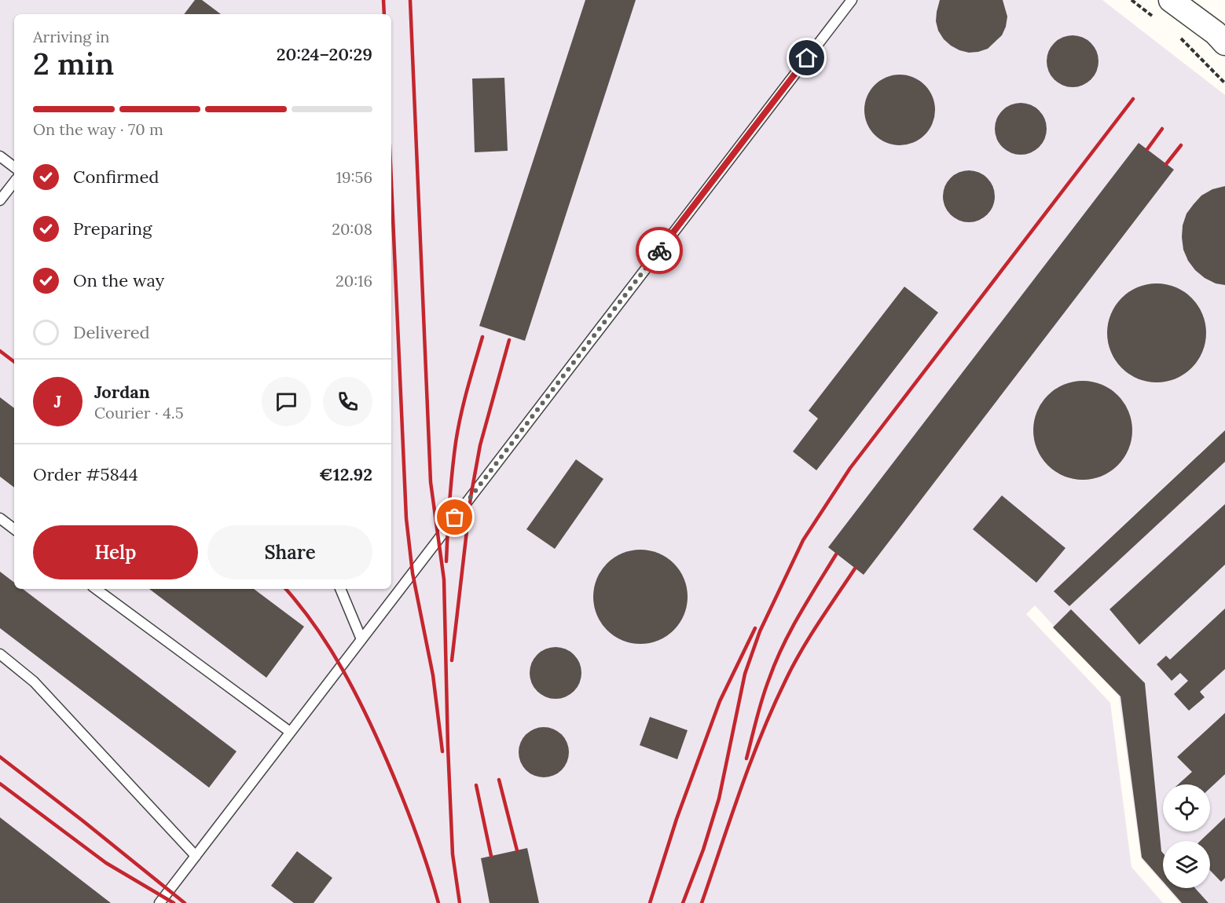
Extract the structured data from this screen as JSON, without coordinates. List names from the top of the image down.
{
  "page": {
    "heading": ["2 min", "Arriving in", "20:24–20:29"],
    "panel": [
      "Jordan",
      "Courier · 4.5",
      "Order #5844",
      "€12.92"
    ],
    "bar": "On the way · 70 m",
    "list": [
      ["Confirmed", "19:56"],
      ["Preparing", "20:08"],
      ["On the way", "20:16"],
      "Delivered"
    ],
    "round": "J",
    "buttons": ["Help", "Share"]
  }
}
